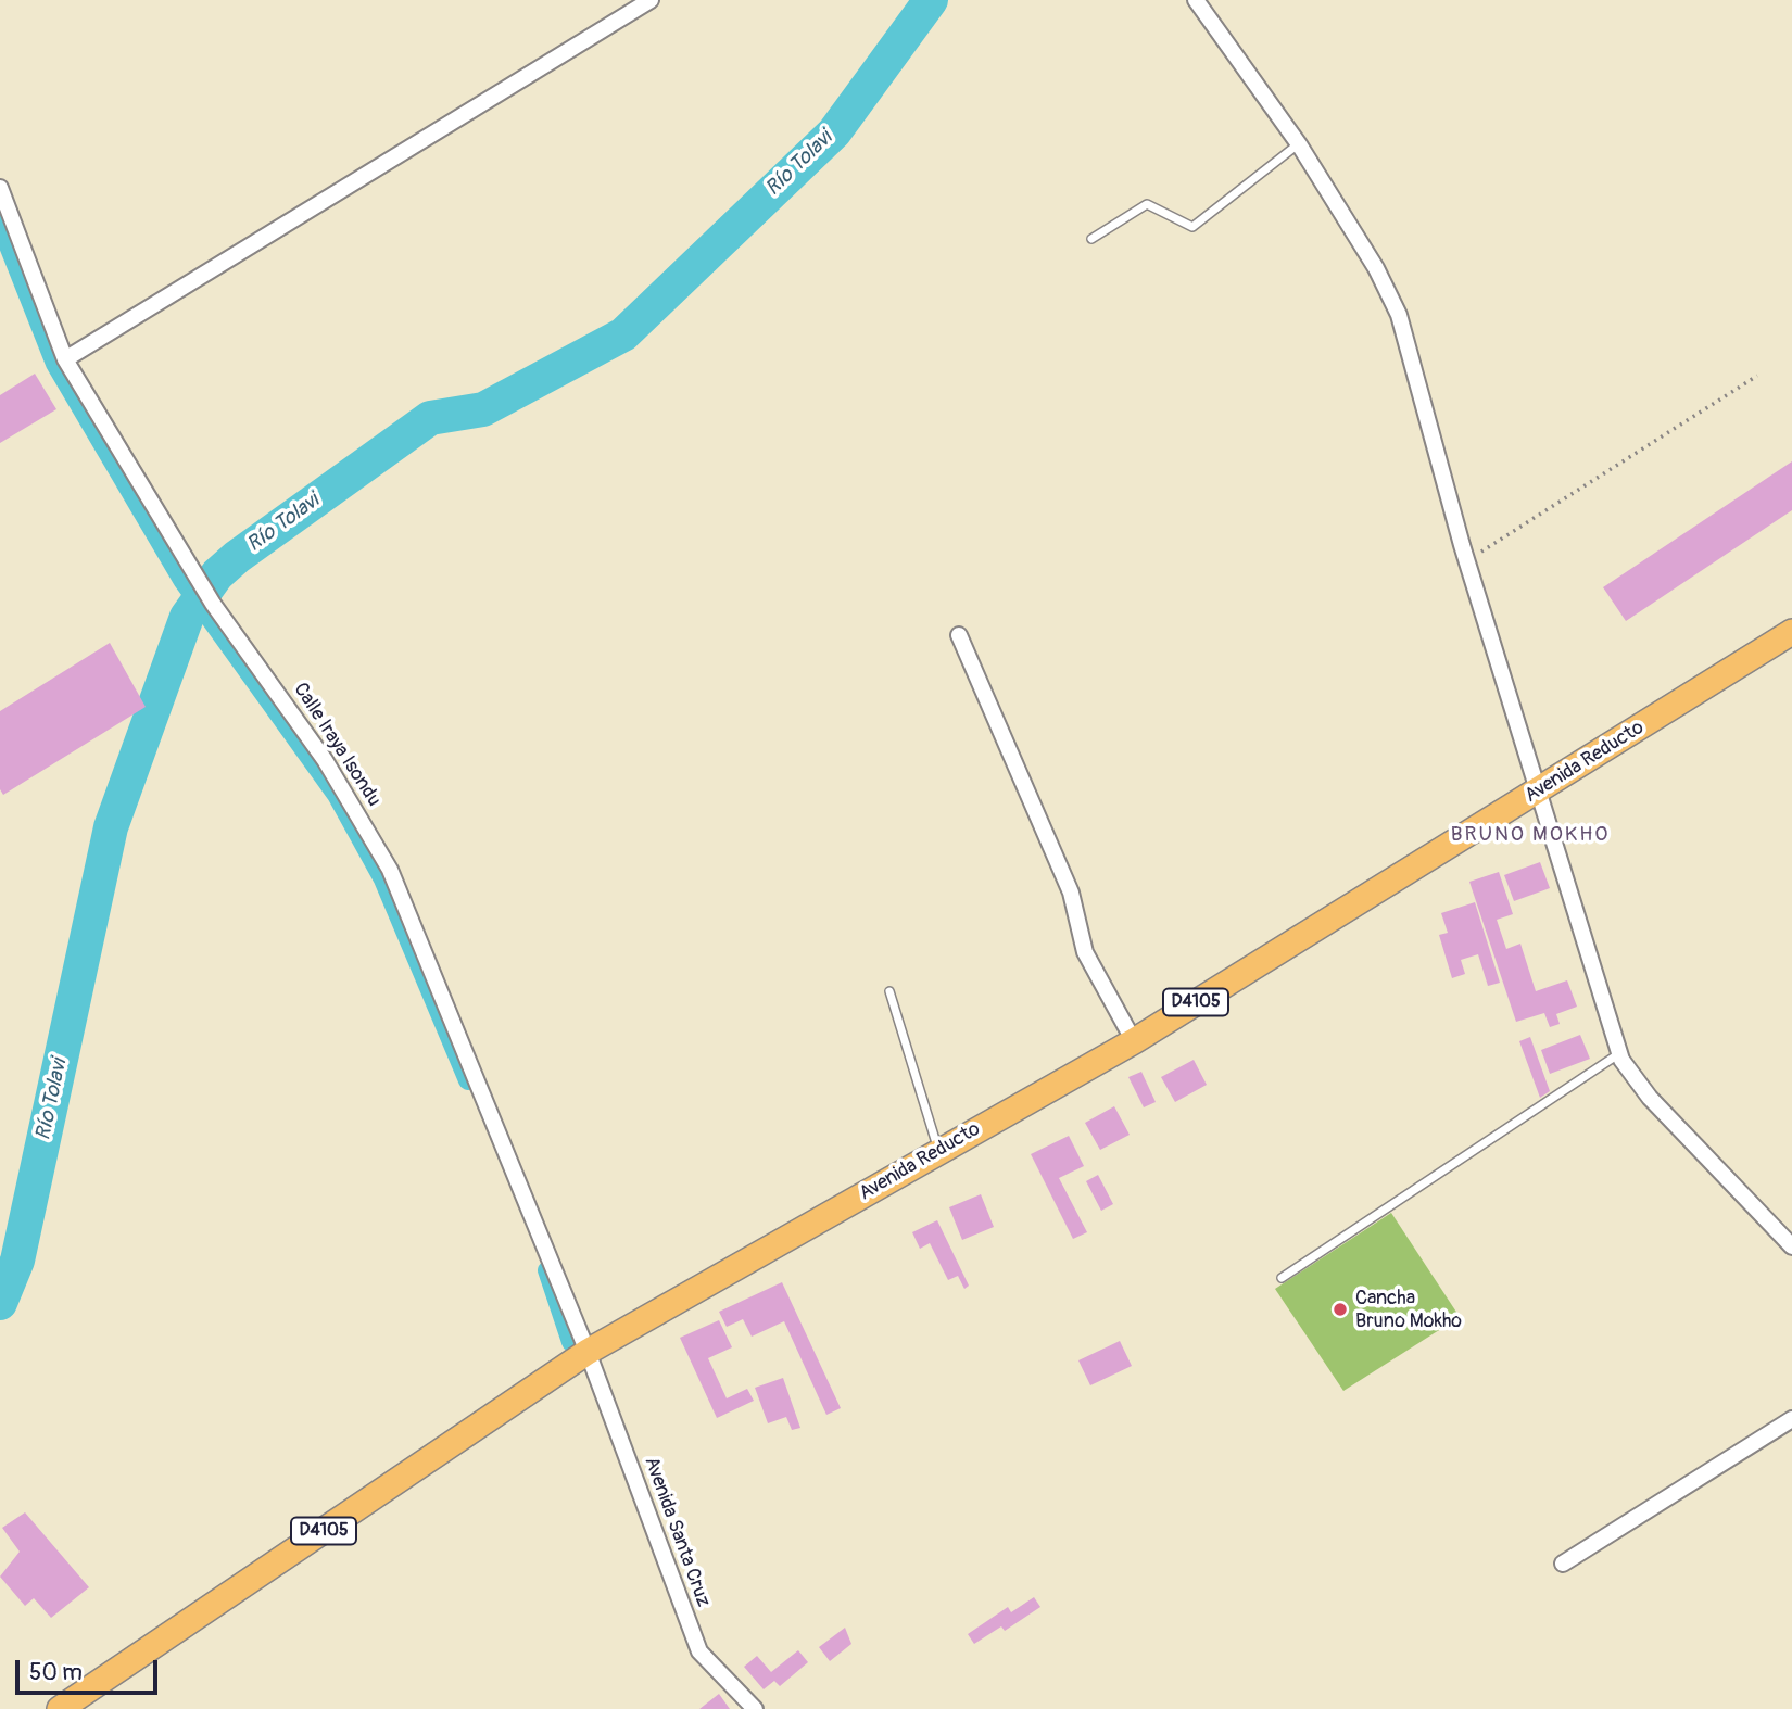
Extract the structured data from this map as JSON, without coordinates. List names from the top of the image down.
{
  "streets": {
    "main road": ["Avenida Reducto", "D4105"],
    "street": ["Calle Iraya Isondu", "Avenida Santa Cruz"]
  },
  "crossings": [
    ["Calle Iraya Isondu", "Avenida Reducto"],
    ["Calle Iraya Isondu", "Avenida Santa Cruz"],
    ["Avenida Reducto", "Avenida Santa Cruz"]
  ],
  "districts": ["BRUNO MOKHO"],
  "water": ["Río Tolavi"],
  "places": ["Cancha Bruno Mokho"],
  "scale_bar": "50 m"
}
